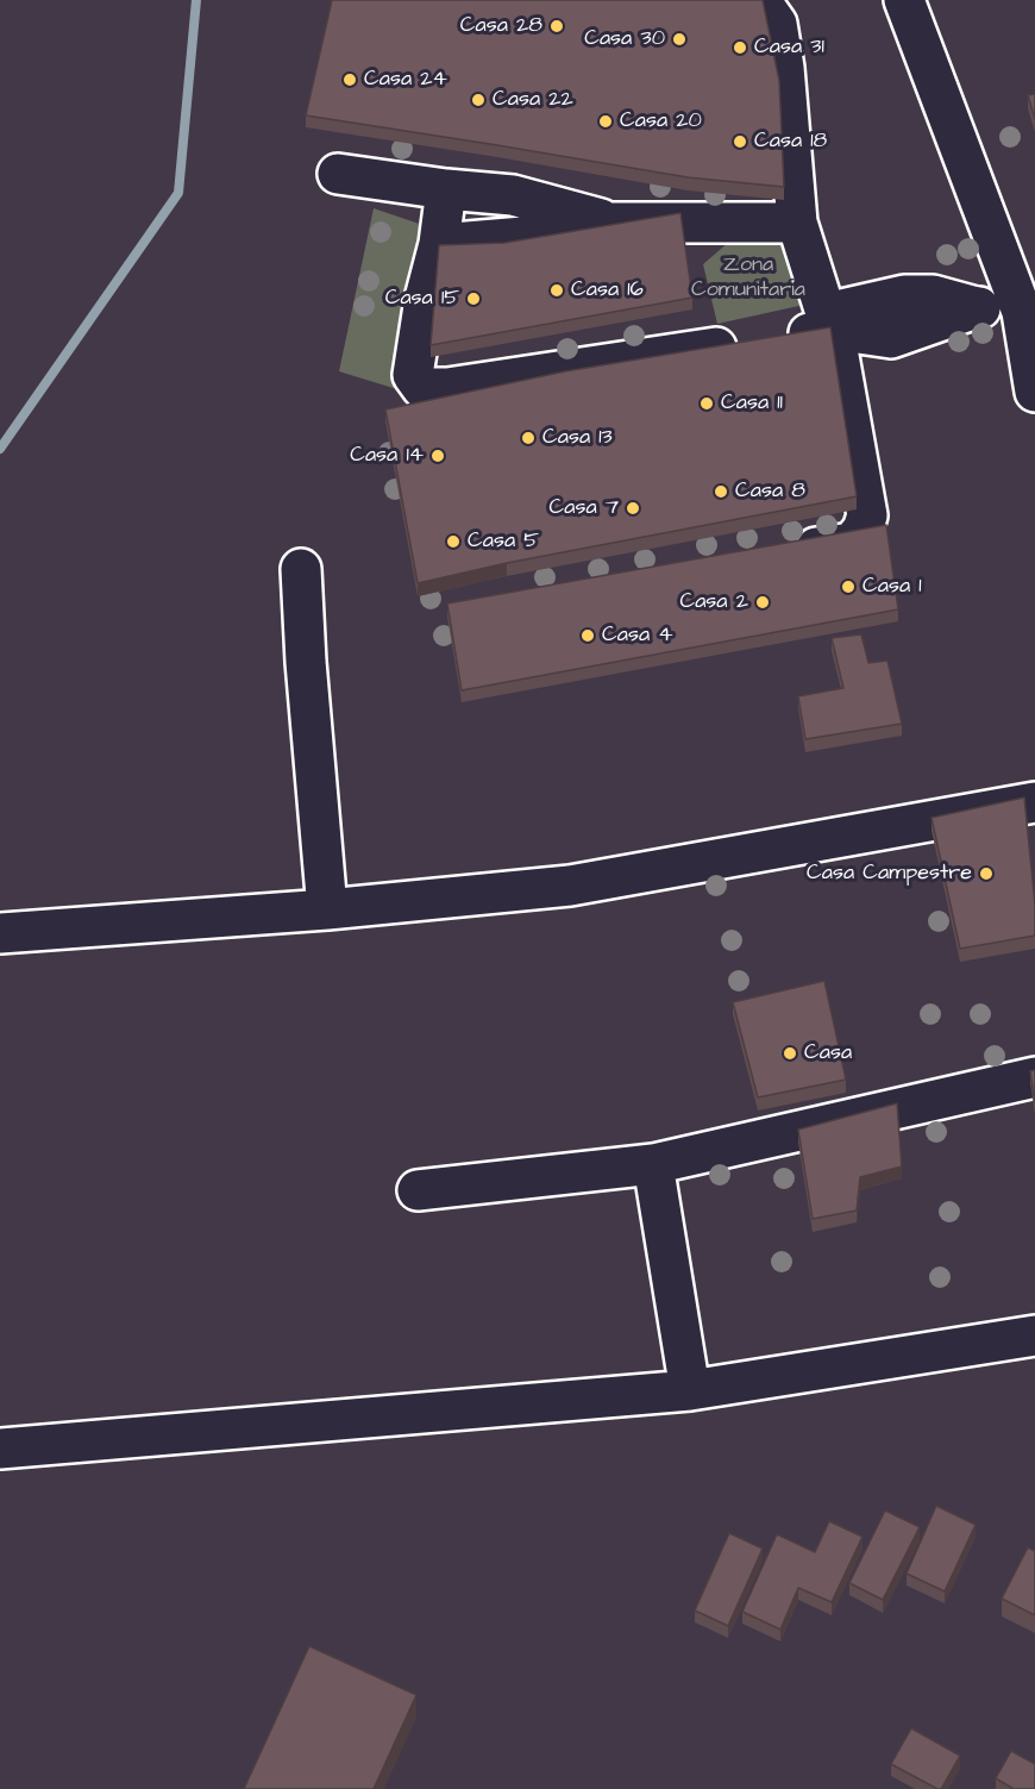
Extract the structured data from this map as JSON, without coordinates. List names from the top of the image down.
{
  "parks": ["Zona Comunitaria"],
  "places": [
    "Casa 28",
    "Casa 30",
    "Casa 31",
    "Casa 24",
    "Casa 22",
    "Casa 20",
    "Casa 18",
    "Casa 16",
    "Casa 15",
    "Casa 11",
    "Casa 13",
    "Casa 14",
    "Casa 8",
    "Casa 7",
    "Casa 5",
    "Casa 1",
    "Casa 2",
    "Casa 4",
    "Casa Campestre",
    "Casa"
  ]
}
